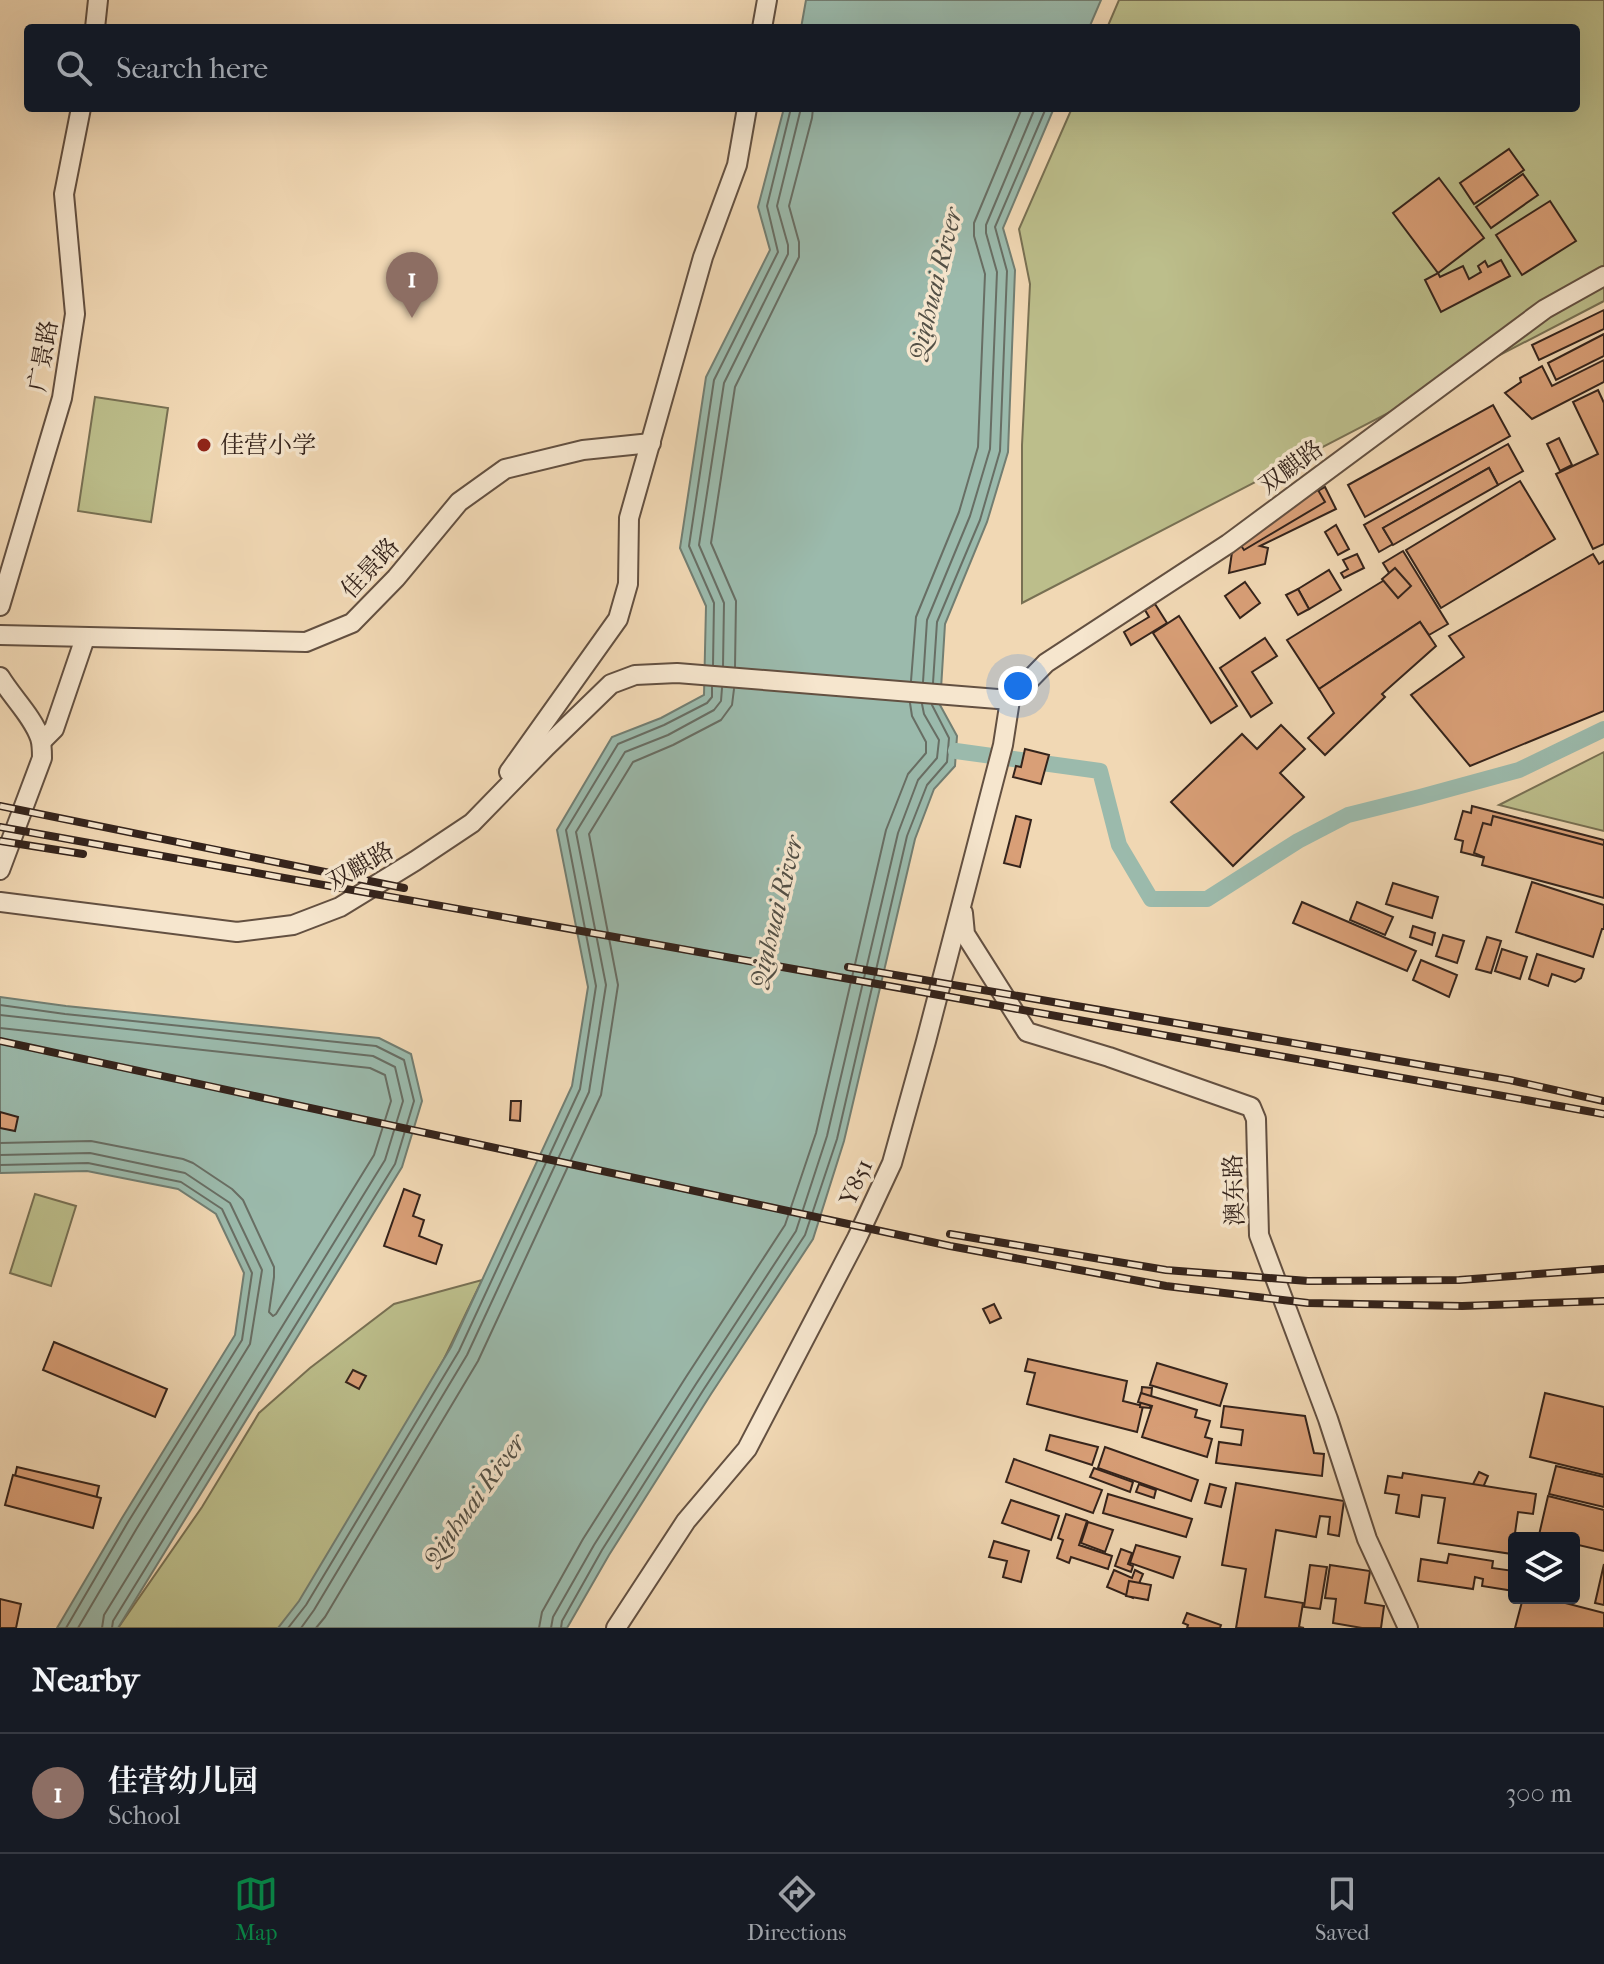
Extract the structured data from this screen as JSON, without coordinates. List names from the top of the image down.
{
  "streets": {
    "street": [
      "广景路",
      "双麒路",
      "佳景路",
      "Y851",
      "澳东路"
    ]
  },
  "crossings": [
    ["双麒路", "Y851"],
    ["Y851", "澳东路"]
  ],
  "water": ["Qinhuai River"],
  "places": ["佳营小学"],
  "page": {
    "search": "Search here",
    "pins": "1",
    "heading": "Nearby",
    "list": [
      {
        "mark": "1",
        "name": "佳营幼儿园",
        "note": "School",
        "value": "300 m"
      }
    ],
    "nav": ["Map", "Directions", "Saved"]
  }
}
